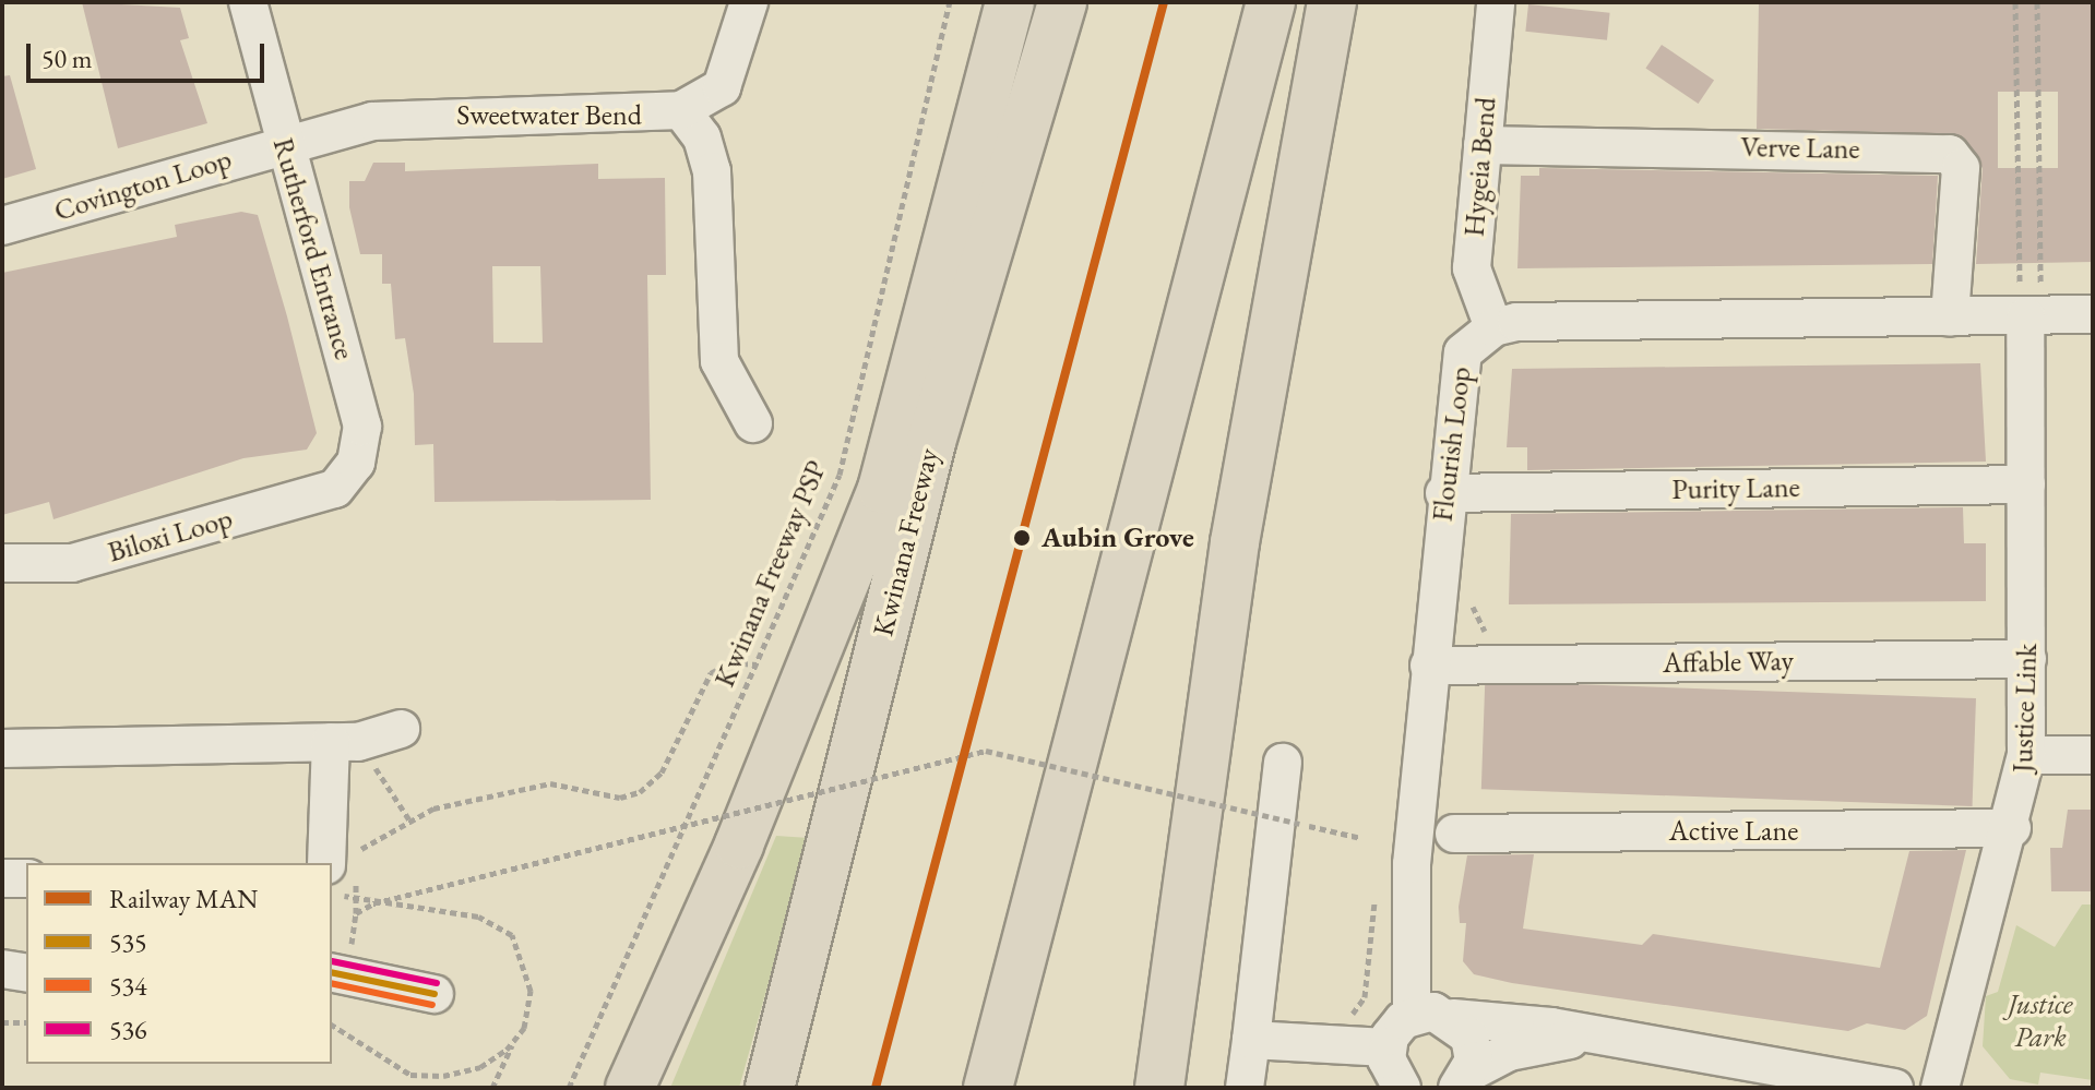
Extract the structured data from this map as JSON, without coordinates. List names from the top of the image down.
{
  "streets": {
    "highway": ["Kwinana Freeway"],
    "street": [
      "Sweetwater Bend",
      "Verve Lane",
      "Hygeia Bend",
      "Covington Loop",
      "Rutherford Entrance",
      "Flourish Loop",
      "Purity Lane",
      "Biloxi Loop",
      "Affable Way",
      "Justice Link",
      "Active Lane"
    ],
    "path": ["Kwinana Freeway PSP"]
  },
  "crossings": [
    ["Sweetwater Bend", "Covington Loop"],
    ["Sweetwater Bend", "Rutherford Entrance"],
    ["Verve Lane", "Hygeia Bend"],
    ["Hygeia Bend", "Flourish Loop"],
    ["Covington Loop", "Rutherford Entrance"],
    ["Rutherford Entrance", "Biloxi Loop"],
    ["Flourish Loop", "Purity Lane"],
    ["Flourish Loop", "Affable Way"],
    ["Purity Lane", "Justice Link"],
    ["Affable Way", "Justice Link"],
    ["Justice Link", "Active Lane"]
  ],
  "parks": ["Justice Park"],
  "places": ["Aubin Grove"],
  "lines": [
    "rail line MAN",
    "transit line 536",
    "transit line 535",
    "transit line 534"
  ],
  "legend": [
    "Railway MAN",
    "535",
    "534",
    "536"
  ],
  "scale_bar": "50 m"
}
